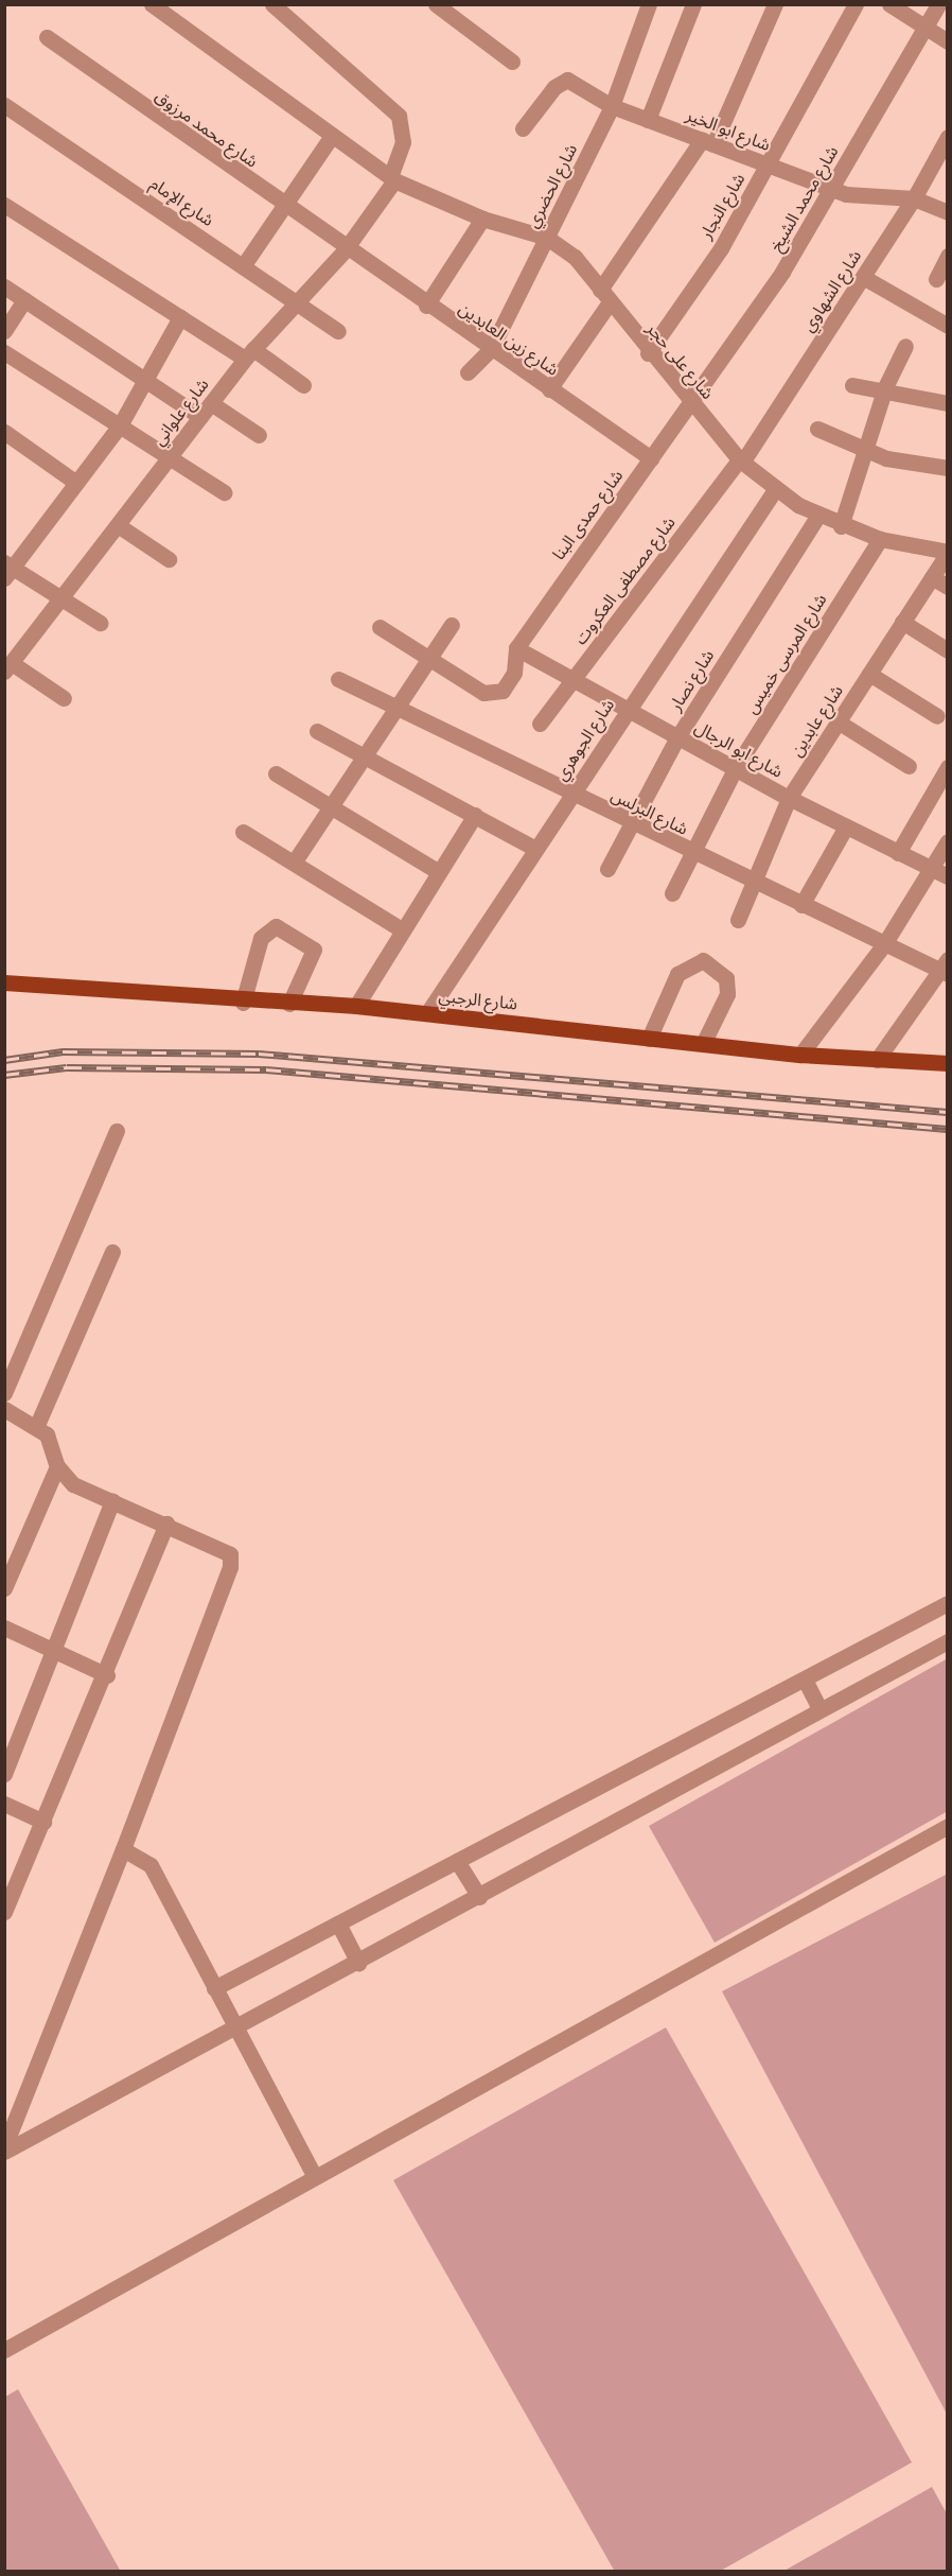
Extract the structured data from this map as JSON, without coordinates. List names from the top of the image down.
{
  "streets": {
    "main road": ["شارع الرجبي"],
    "street": [
      "شارع محمد مرزوق",
      "شارع ابو الخير",
      "شارع الحضري",
      "شارع محمد الشيخ",
      "شارع الإمام",
      "شارع النجار",
      "شارع الشهاوي",
      "شارع زين العابدين",
      "شارع على حجر",
      "شارع علواني",
      "شارع حمدى البنا",
      "شارع مصطفى العكروت",
      "شارع المرسى خميس",
      "شارع نصار",
      "شارع عابدين",
      "شارع الجوهري",
      "شارع ابو الرجال",
      "شارع البرلس"
    ]
  },
  "crossings": [
    ["شارع محمد مرزوق", "شارع زين العابدين"],
    ["شارع محمد مرزوق", "شارع علواني"],
    ["شارع ابو الخير", "شارع الحضري"],
    ["شارع ابو الخير", "شارع محمد الشيخ"],
    ["شارع ابو الخير", "شارع النجار"],
    ["شارع ابو الخير", "شارع الشهاوي"],
    ["شارع الحضري", "شارع زين العابدين"],
    ["شارع الحضري", "شارع على حجر"],
    ["شارع محمد الشيخ", "شارع على حجر"],
    ["شارع محمد الشيخ", "شارع حمدى البنا"],
    ["شارع الإمام", "شارع علواني"],
    ["شارع النجار", "شارع على حجر"],
    ["شارع الشهاوي", "شارع على حجر"],
    ["شارع الشهاوي", "شارع مصطفى العكروت"],
    ["شارع زين العابدين", "شارع علواني"],
    ["شارع زين العابدين", "شارع حمدى البنا"],
    ["شارع على حجر", "شارع علواني"],
    ["شارع على حجر", "شارع حمدى البنا"],
    ["شارع على حجر", "شارع مصطفى العكروت"],
    ["شارع على حجر", "شارع المرسى خميس"],
    ["شارع على حجر", "شارع نصار"],
    ["شارع على حجر", "شارع عابدين"],
    ["شارع على حجر", "شارع الجوهري"],
    ["شارع حمدى البنا", "شارع ابو الرجال"],
    ["شارع مصطفى العكروت", "شارع ابو الرجال"],
    ["شارع المرسى خميس", "شارع ابو الرجال"],
    ["شارع المرسى خميس", "شارع البرلس"],
    ["شارع نصار", "شارع ابو الرجال"],
    ["شارع نصار", "شارع البرلس"],
    ["شارع عابدين", "شارع ابو الرجال"],
    ["شارع عابدين", "شارع البرلس"],
    ["شارع الجوهري", "شارع ابو الرجال"],
    ["شارع الجوهري", "شارع البرلس"],
    ["شارع الجوهري", "شارع الرجبي"]
  ]
}
